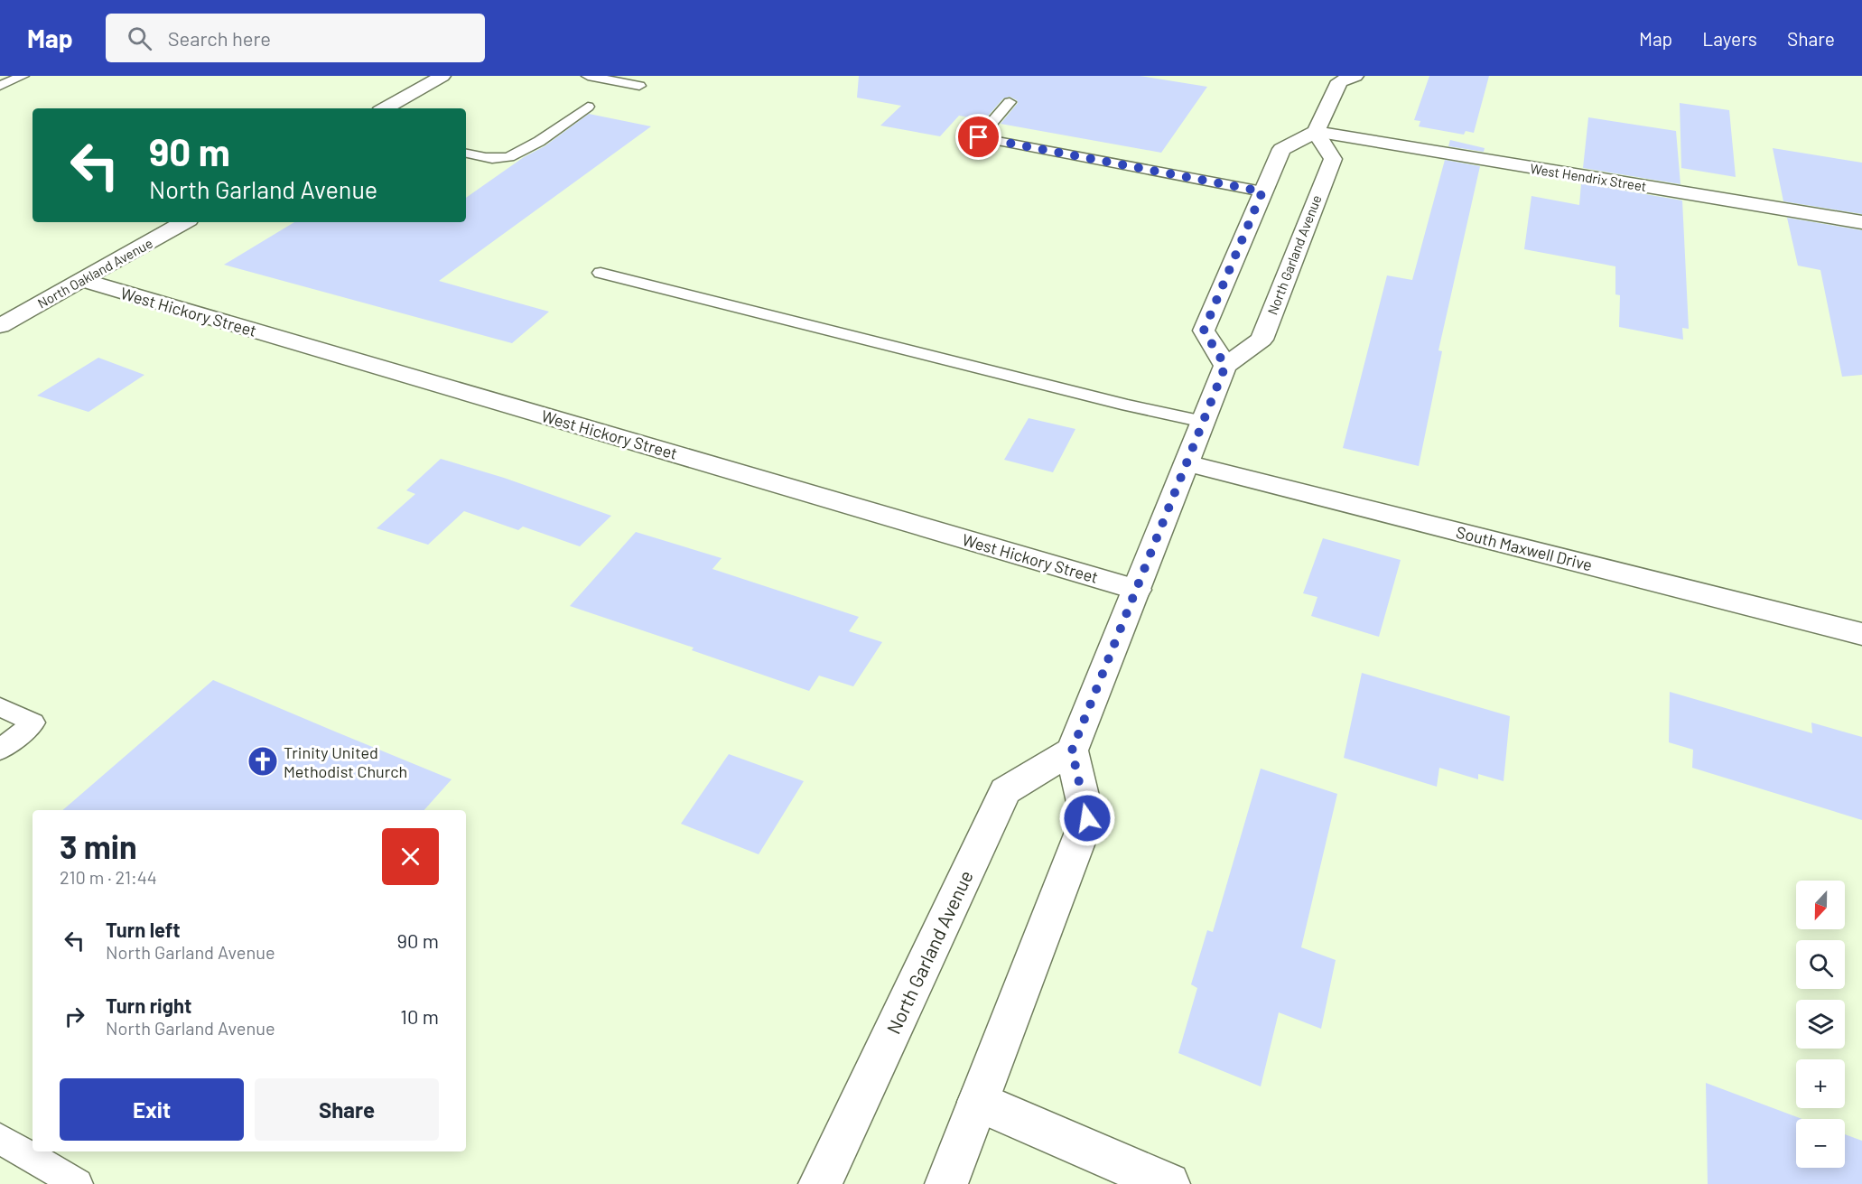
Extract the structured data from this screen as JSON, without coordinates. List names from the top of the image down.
{
  "streets": {
    "street": [
      "West Hendrix Street",
      "North Garland Avenue",
      "North Oakland Avenue",
      "West Hickory Street",
      "South Maxwell Drive"
    ]
  },
  "crossings": [
    ["West Hendrix Street", "North Garland Avenue"],
    ["North Oakland Avenue", "West Hickory Street"]
  ],
  "places": {
    "church": ["Trinity United Methodist Church"]
  },
  "north": "bottom",
  "page": {
    "header": "Map",
    "search": "Search here",
    "nav": ["Map", "Layers", "Share"],
    "turn": ["90 m", "North Garland Avenue"],
    "heading": ["3 min", "210 m · 21:44"],
    "map_buttons": ["+", "−"],
    "list": [
      {
        "name": "Turn left",
        "note": "North Garland Avenue",
        "value": "90 m"
      },
      {
        "name": "Turn right",
        "note": "North Garland Avenue",
        "value": "10 m"
      }
    ],
    "buttons": ["Exit", "Share"]
  }
}
